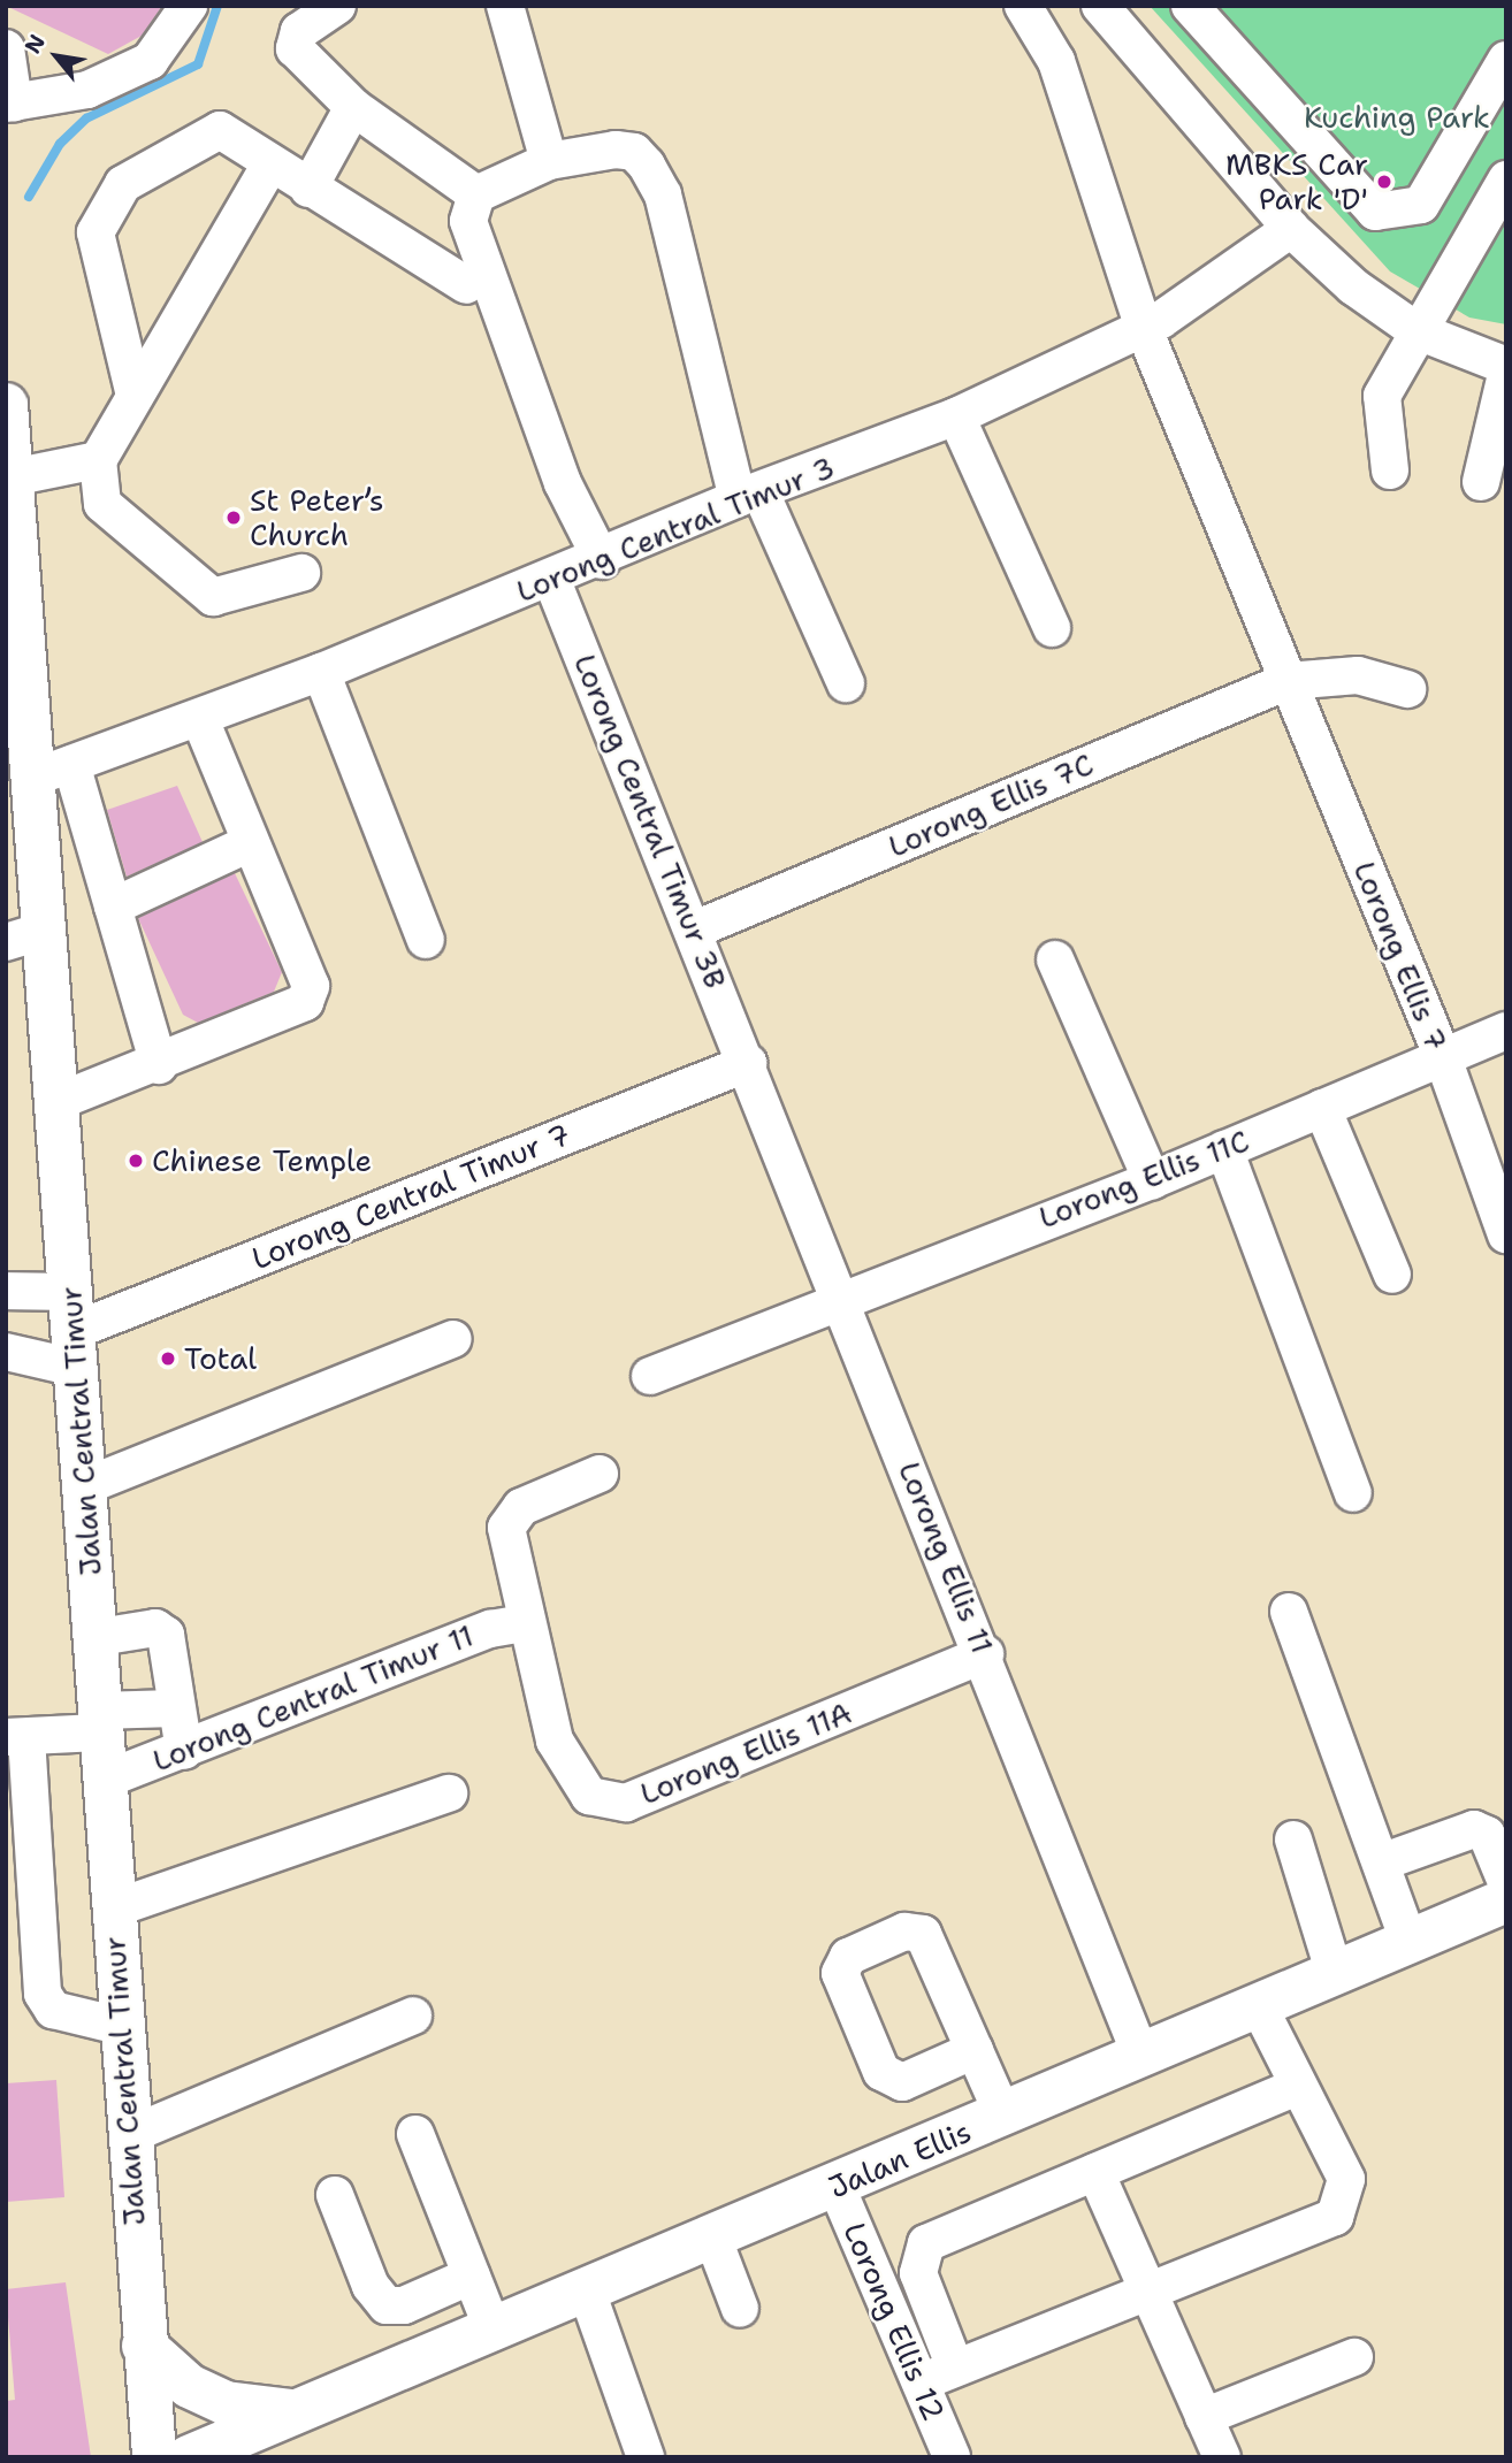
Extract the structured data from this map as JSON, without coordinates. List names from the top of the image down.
{
  "streets": {
    "main road": ["Jalan Central Timur", "Jalan Ellis"],
    "street": [
      "Lorong Central Timur 3",
      "Lorong Ellis 7C",
      "Lorong Central Timur 3B",
      "Lorong Ellis 7",
      "Lorong Ellis 11C",
      "Lorong Central Timur 7",
      "Lorong Ellis 11",
      "Lorong Central Timur 11",
      "Lorong Ellis 11A",
      "Lorong Ellis 12"
    ]
  },
  "crossings": [
    ["Lorong Central Timur 3", "Lorong Central Timur 3B"],
    ["Lorong Central Timur 3", "Lorong Ellis 7"],
    ["Lorong Central Timur 3", "Jalan Central Timur"],
    ["Lorong Ellis 7C", "Lorong Central Timur 3B"],
    ["Lorong Ellis 7C", "Lorong Ellis 7"],
    ["Lorong Central Timur 3B", "Lorong Central Timur 7"],
    ["Lorong Central Timur 3B", "Lorong Ellis 11"],
    ["Lorong Ellis 7", "Lorong Ellis 11C"],
    ["Lorong Ellis 11C", "Lorong Ellis 11"],
    ["Lorong Central Timur 7", "Jalan Central Timur"],
    ["Lorong Central Timur 7", "Lorong Ellis 11"],
    ["Jalan Central Timur", "Lorong Central Timur 11"],
    ["Jalan Central Timur", "Jalan Ellis"],
    ["Lorong Ellis 11", "Lorong Ellis 11A"],
    ["Lorong Ellis 11", "Jalan Ellis"],
    ["Lorong Central Timur 11", "Lorong Ellis 11A"],
    ["Jalan Ellis", "Lorong Ellis 12"]
  ],
  "parks": ["Kuching Park"],
  "places": [
    "MBKS Car Park 'D'",
    "St Peter’s Church",
    "Chinese Temple",
    "Total"
  ],
  "north": "top left"
}
